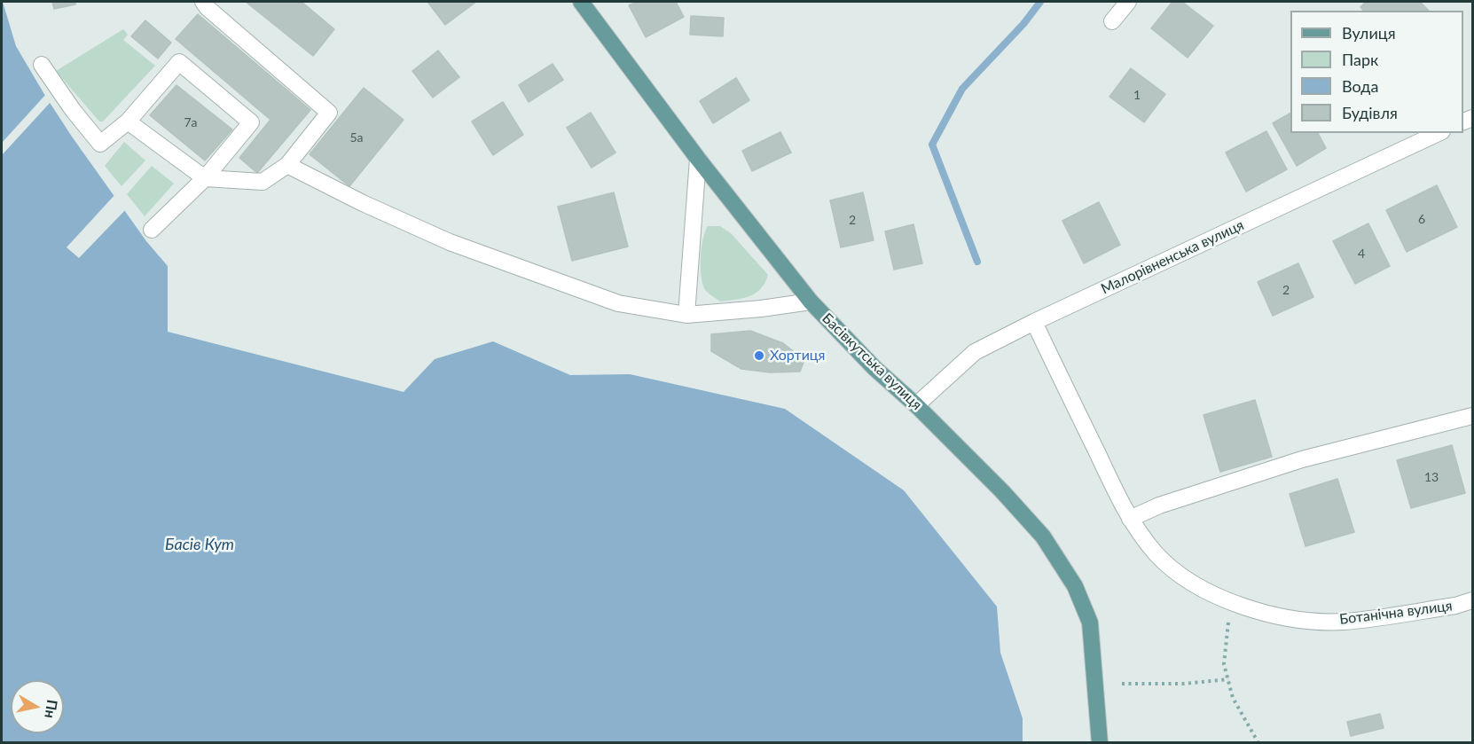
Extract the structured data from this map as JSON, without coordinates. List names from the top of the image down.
{
  "streets": {
    "main road": ["Басівкутська вулиця"],
    "street": ["Малорівненська вулиця", "Ботанічна вулиця"]
  },
  "crossings": [
    ["Малорівненська вулиця", "Басівкутська вулиця"],
    ["Малорівненська вулиця", "Ботанічна вулиця"]
  ],
  "water": ["Басів Кут"],
  "places": ["Хортиця"],
  "house_numbers": [
    "1",
    "7а",
    "5а",
    "6",
    "2",
    "4",
    "2",
    "13"
  ],
  "legend": [
    "Вулиця",
    "Парк",
    "Вода",
    "Будівля"
  ],
  "north": "right"
}
